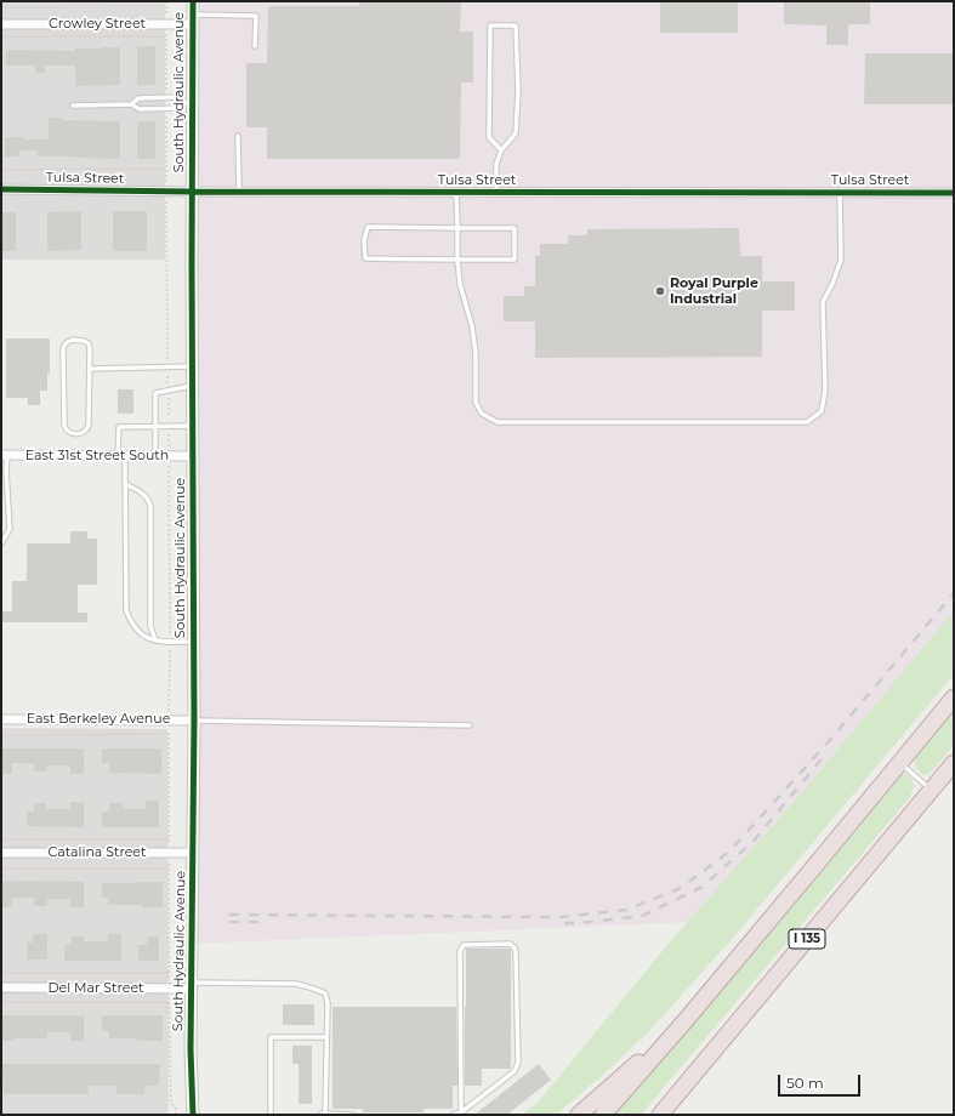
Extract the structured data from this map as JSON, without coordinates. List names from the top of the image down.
{
  "streets": {
    "highway": ["I 135"],
    "street": [
      "Crowley Street",
      "South Hydraulic Avenue",
      "Tulsa Street",
      "East 31st Street South",
      "East Berkeley Avenue",
      "Catalina Street",
      "Del Mar Street"
    ]
  },
  "crossings": [
    ["Crowley Street", "South Hydraulic Avenue"],
    ["South Hydraulic Avenue", "Tulsa Street"],
    ["South Hydraulic Avenue", "East 31st Street South"],
    ["South Hydraulic Avenue", "East Berkeley Avenue"],
    ["South Hydraulic Avenue", "Catalina Street"],
    ["South Hydraulic Avenue", "Del Mar Street"]
  ],
  "places": ["Royal Purple Industrial"],
  "scale_bar": "50 m"
}
